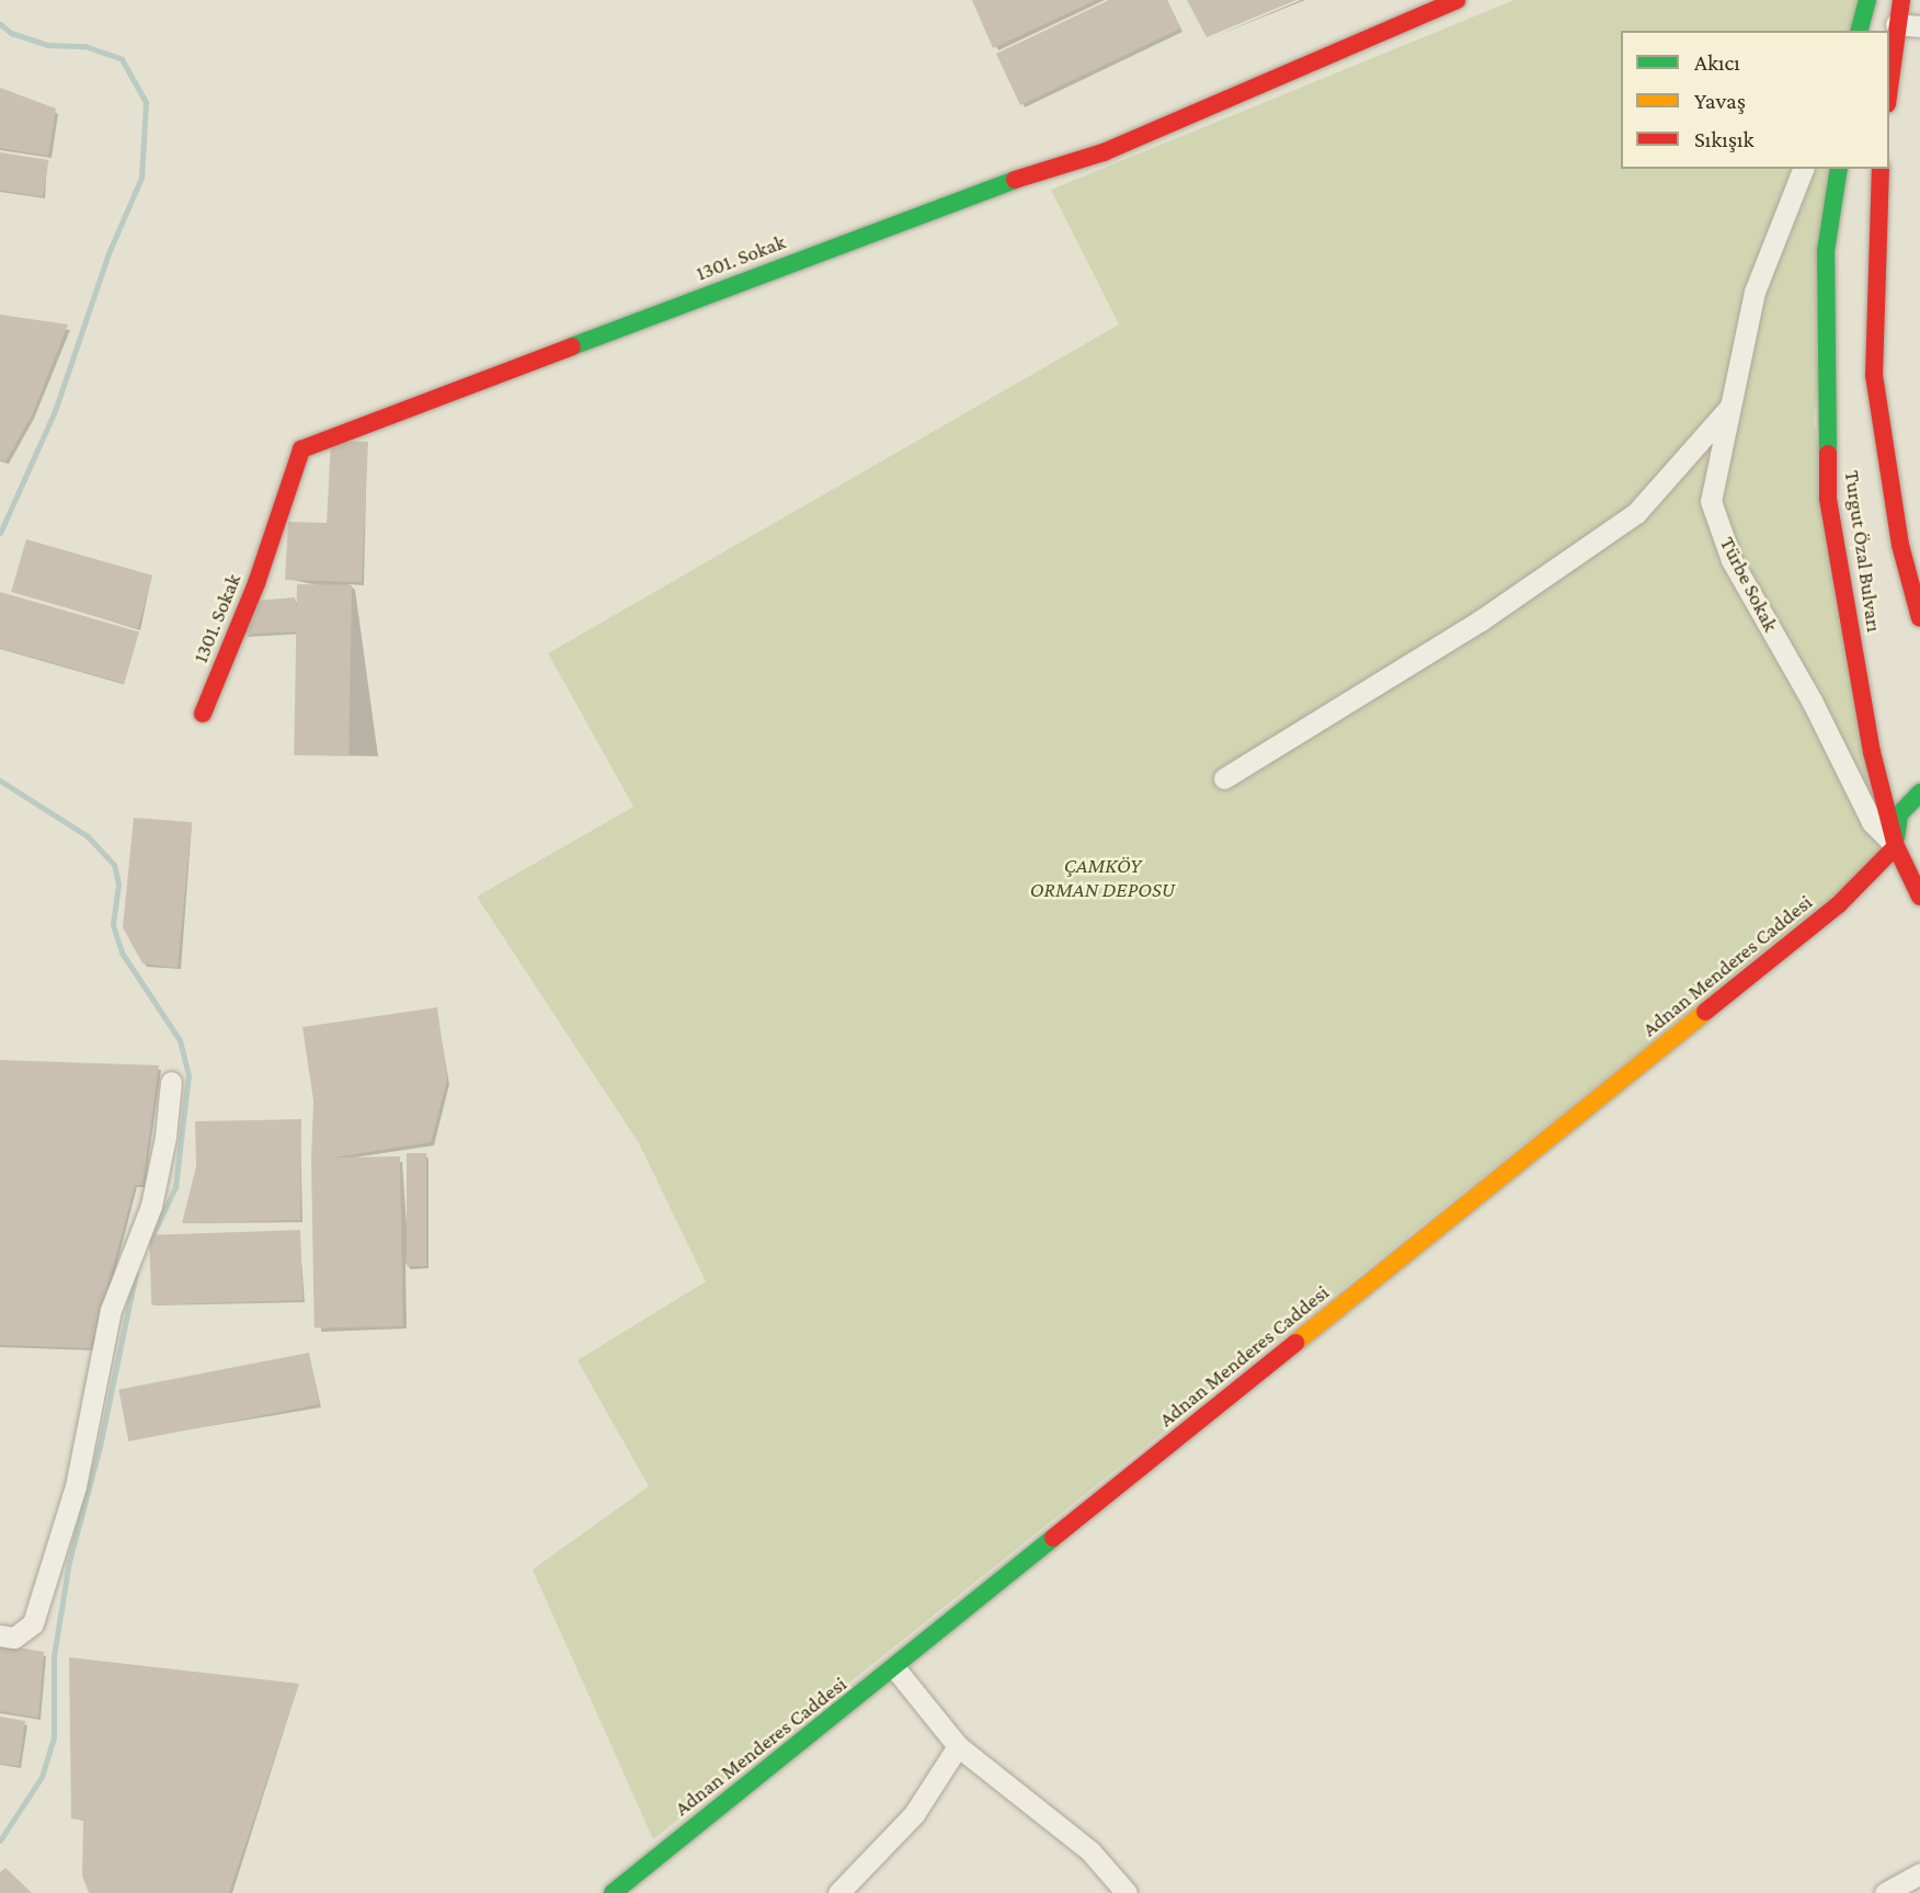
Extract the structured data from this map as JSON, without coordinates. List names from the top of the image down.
{
  "streets": {
    "street": [
      "1301. Sokak",
      "Turgut Özal Bulvarı",
      "Türbe Sokak",
      "Adnan Menderes Caddesi"
    ]
  },
  "crossings": [
    ["Turgut Özal Bulvarı", "Türbe Sokak"],
    ["Turgut Özal Bulvarı", "Adnan Menderes Caddesi"],
    ["Türbe Sokak", "Adnan Menderes Caddesi"]
  ],
  "parks": ["ÇAMKÖY ORMAN DEPOSU"],
  "legend": ["Akıcı", "Yavaş", "Sıkışık"]
}
